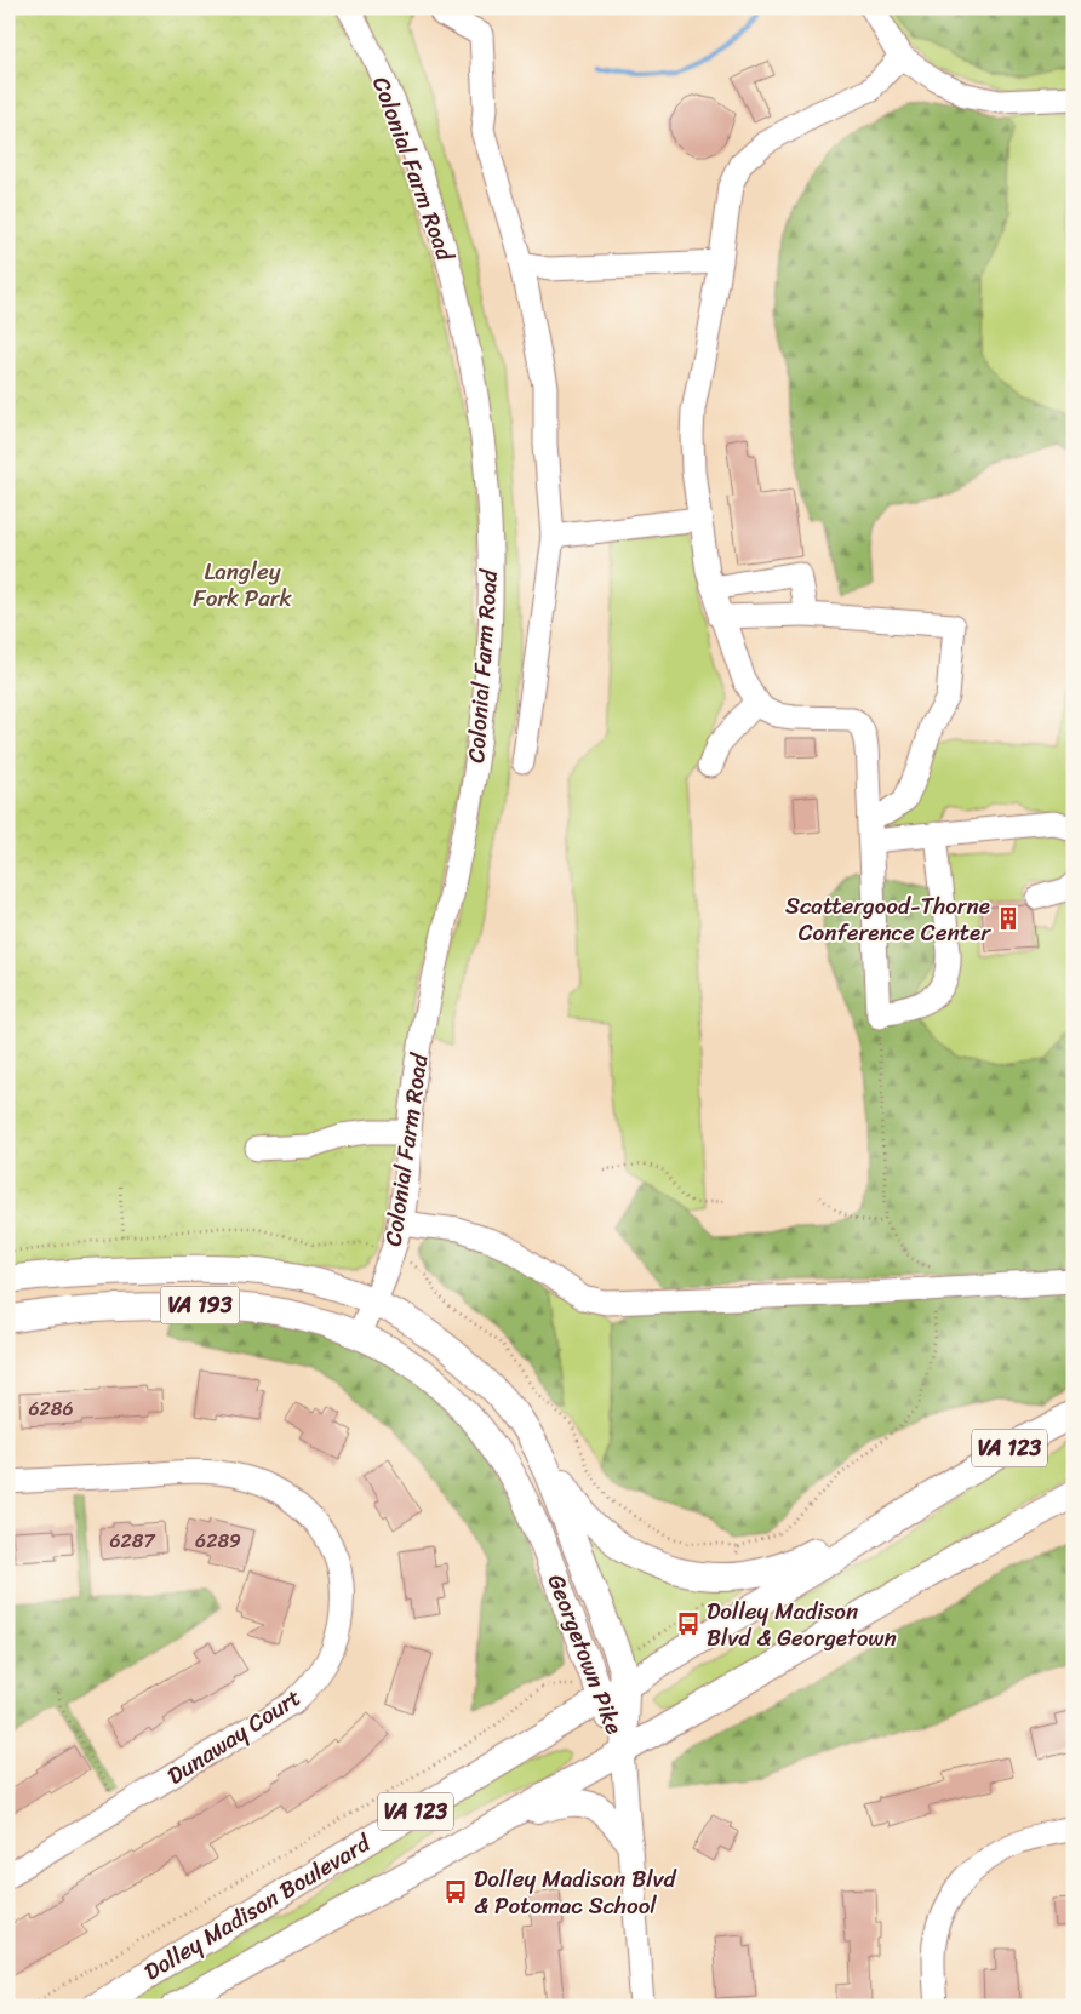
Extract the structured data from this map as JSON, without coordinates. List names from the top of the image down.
{
  "streets": {
    "main road": [
      "VA 193",
      "VA 123",
      "Georgetown Pike",
      "Dolley Madison Boulevard"
    ],
    "street": ["Colonial Farm Road", "Dunaway Court"]
  },
  "crossings": [
    ["Colonial Farm Road", "Georgetown Pike"],
    ["Georgetown Pike", "Dolley Madison Boulevard"]
  ],
  "parks": ["Langley Fork Park"],
  "places": {
    "building": ["Scattergood-Thorne Conference Center"],
    "bus stop": ["Dolley Madison Blvd & Georgetown", "Dolley Madison Blvd & Potomac School"]
  },
  "house_numbers": ["6286", "6287", "6289"]
}
